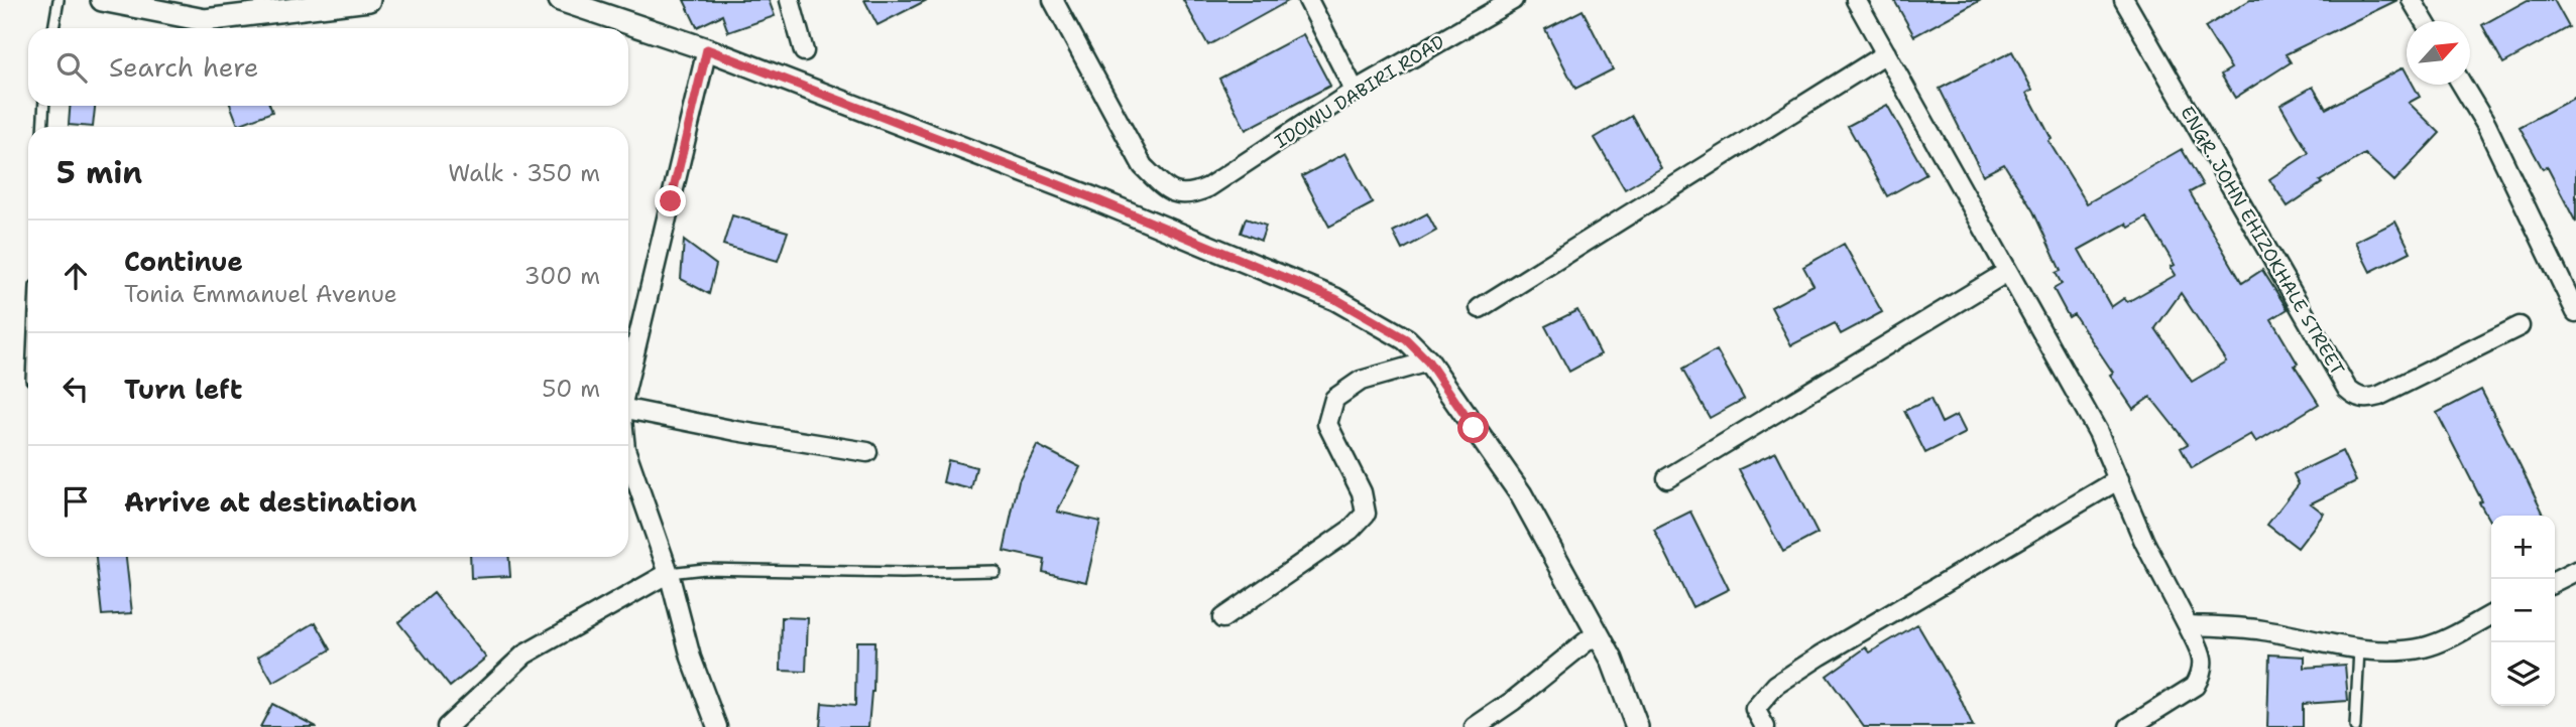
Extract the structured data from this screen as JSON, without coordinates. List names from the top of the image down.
{
  "streets": {
    "street": ["IDOWU DABIRI ROAD", "ENGR. JOHN EHIZOKHALE STREET"]
  },
  "north": "top right",
  "page": {
    "search": "Search here",
    "heading": ["5 min", "Walk · 350 m"],
    "list": [
      ["Continue", "Tonia Emmanuel Avenue", "300 m"],
      ["Turn left", "50 m"],
      "Arrive at destination"
    ],
    "map_buttons": ["+", "−"]
  }
}
